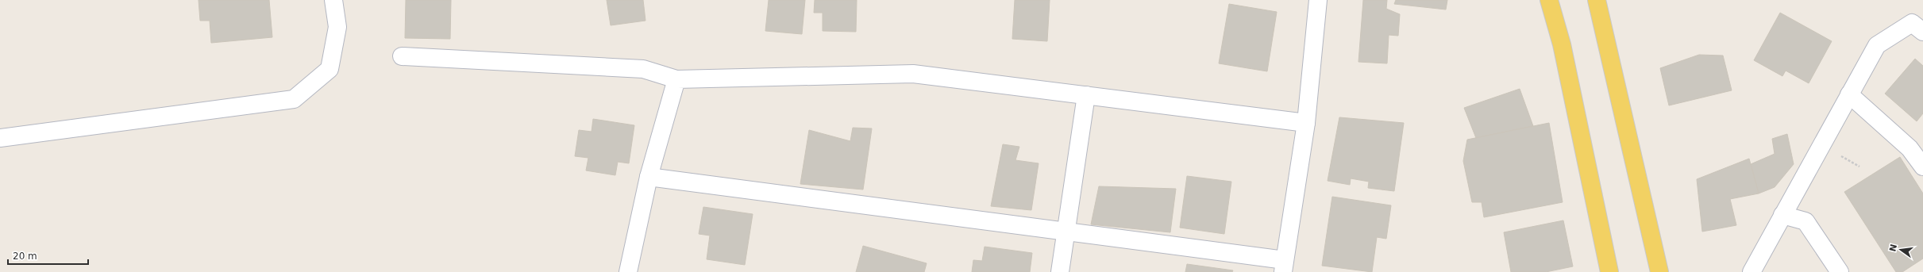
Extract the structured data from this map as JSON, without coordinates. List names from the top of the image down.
{
  "scale_bar": "20 m",
  "north": "left"
}
